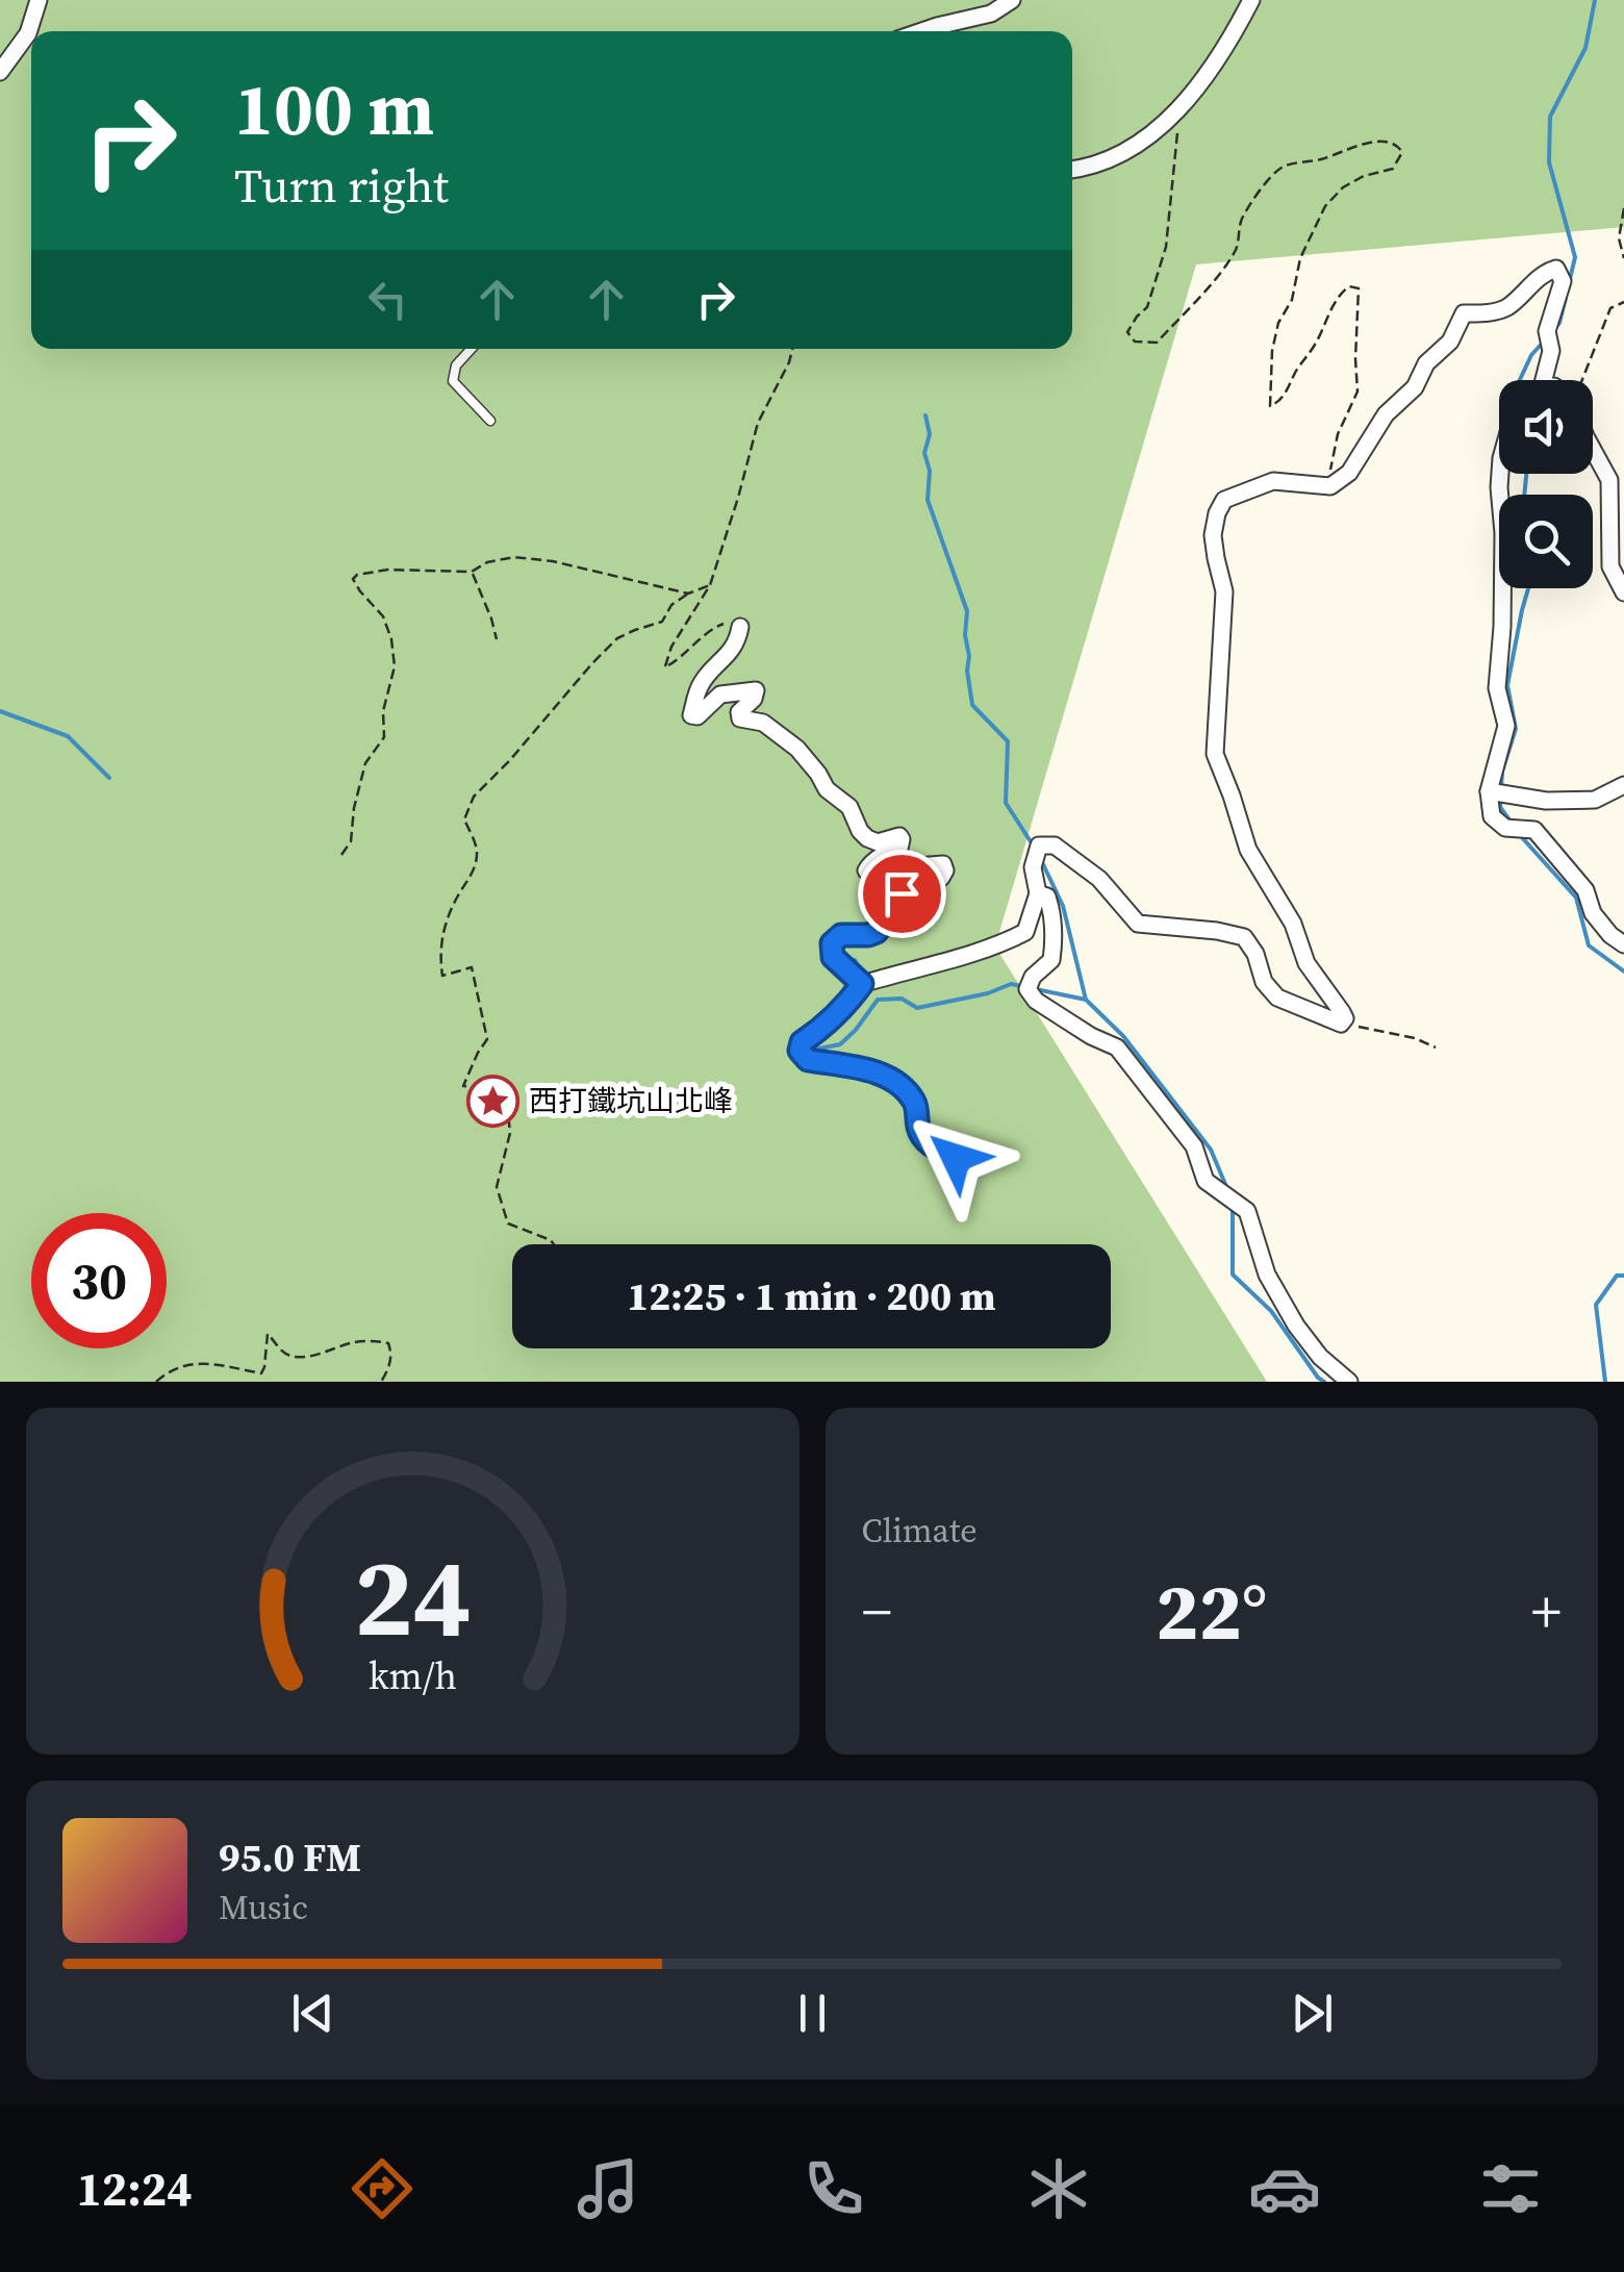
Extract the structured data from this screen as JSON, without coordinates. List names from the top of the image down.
{
  "places": {
    "place": ["西打鐵坑山北峰"]
  },
  "page": {
    "turn": ["100 m", "Turn right"],
    "limit": "30",
    "trip": "12:25 · 1 min · 200 m",
    "tile": "Climate",
    "heat": ["−", "22°", "+"],
    "song": ["95.0 FM", "Music"],
    "tabs": "12:24",
    "gauge": ["24", "km/h"]
  }
}
